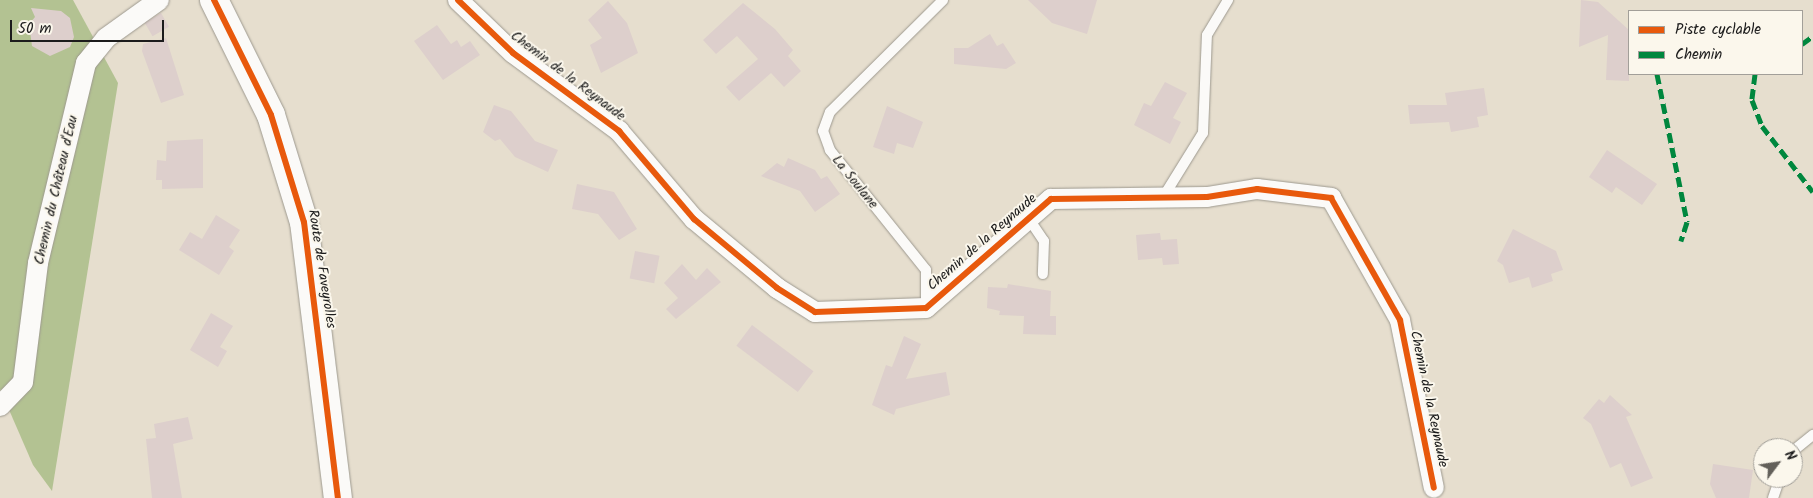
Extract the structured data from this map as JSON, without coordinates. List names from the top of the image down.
{
  "streets": {
    "main road": ["Route de Faveyrolles"],
    "street": ["Chemin de la Reynaude", "Chemin du Château d'Eau"],
    "lane": ["La Soulane"]
  },
  "crossings": [
    ["Chemin de la Reynaude", "La Soulane"]
  ],
  "legend": ["Piste cyclable", "Chemin"],
  "scale_bar": "50 m",
  "north": "top right"
}
